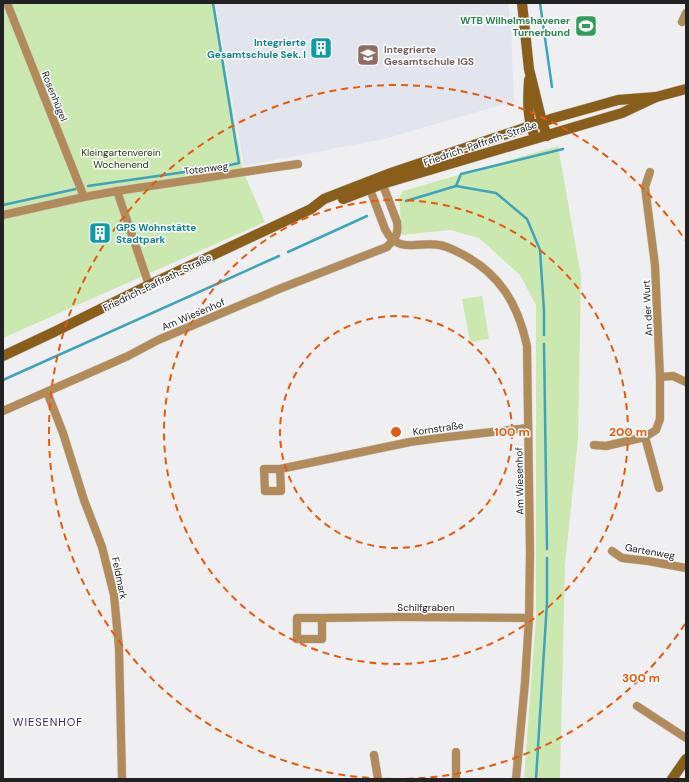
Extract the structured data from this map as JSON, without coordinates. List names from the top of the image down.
{
  "streets": {
    "main road": ["Friedrich-Paffrath-Straße"],
    "street": [
      "Rosenhügel",
      "Totenweg",
      "An der Wurt",
      "Am Wiesenhof",
      "Kornstraße",
      "Gartenweg",
      "Feldmark",
      "Schilfgraben"
    ]
  },
  "crossings": [
    ["Rosenhügel", "Totenweg"],
    ["Am Wiesenhof", "Kornstraße"],
    ["Am Wiesenhof", "Feldmark"],
    ["Am Wiesenhof", "Schilfgraben"]
  ],
  "districts": ["WIESENHOF"],
  "parks": ["Kleingartenverein Wochenend"],
  "places": {
    "sports": ["WTB Wilhelmshavener Turnerbund"],
    "building": ["Integrierte Gesamtschule Sek. I", "GPS Wohnstätte Stadtpark"],
    "school or university": ["Integrierte Gesamtschule IGS"]
  },
  "rings": ["100 m", "200 m", "300 m"]
}
